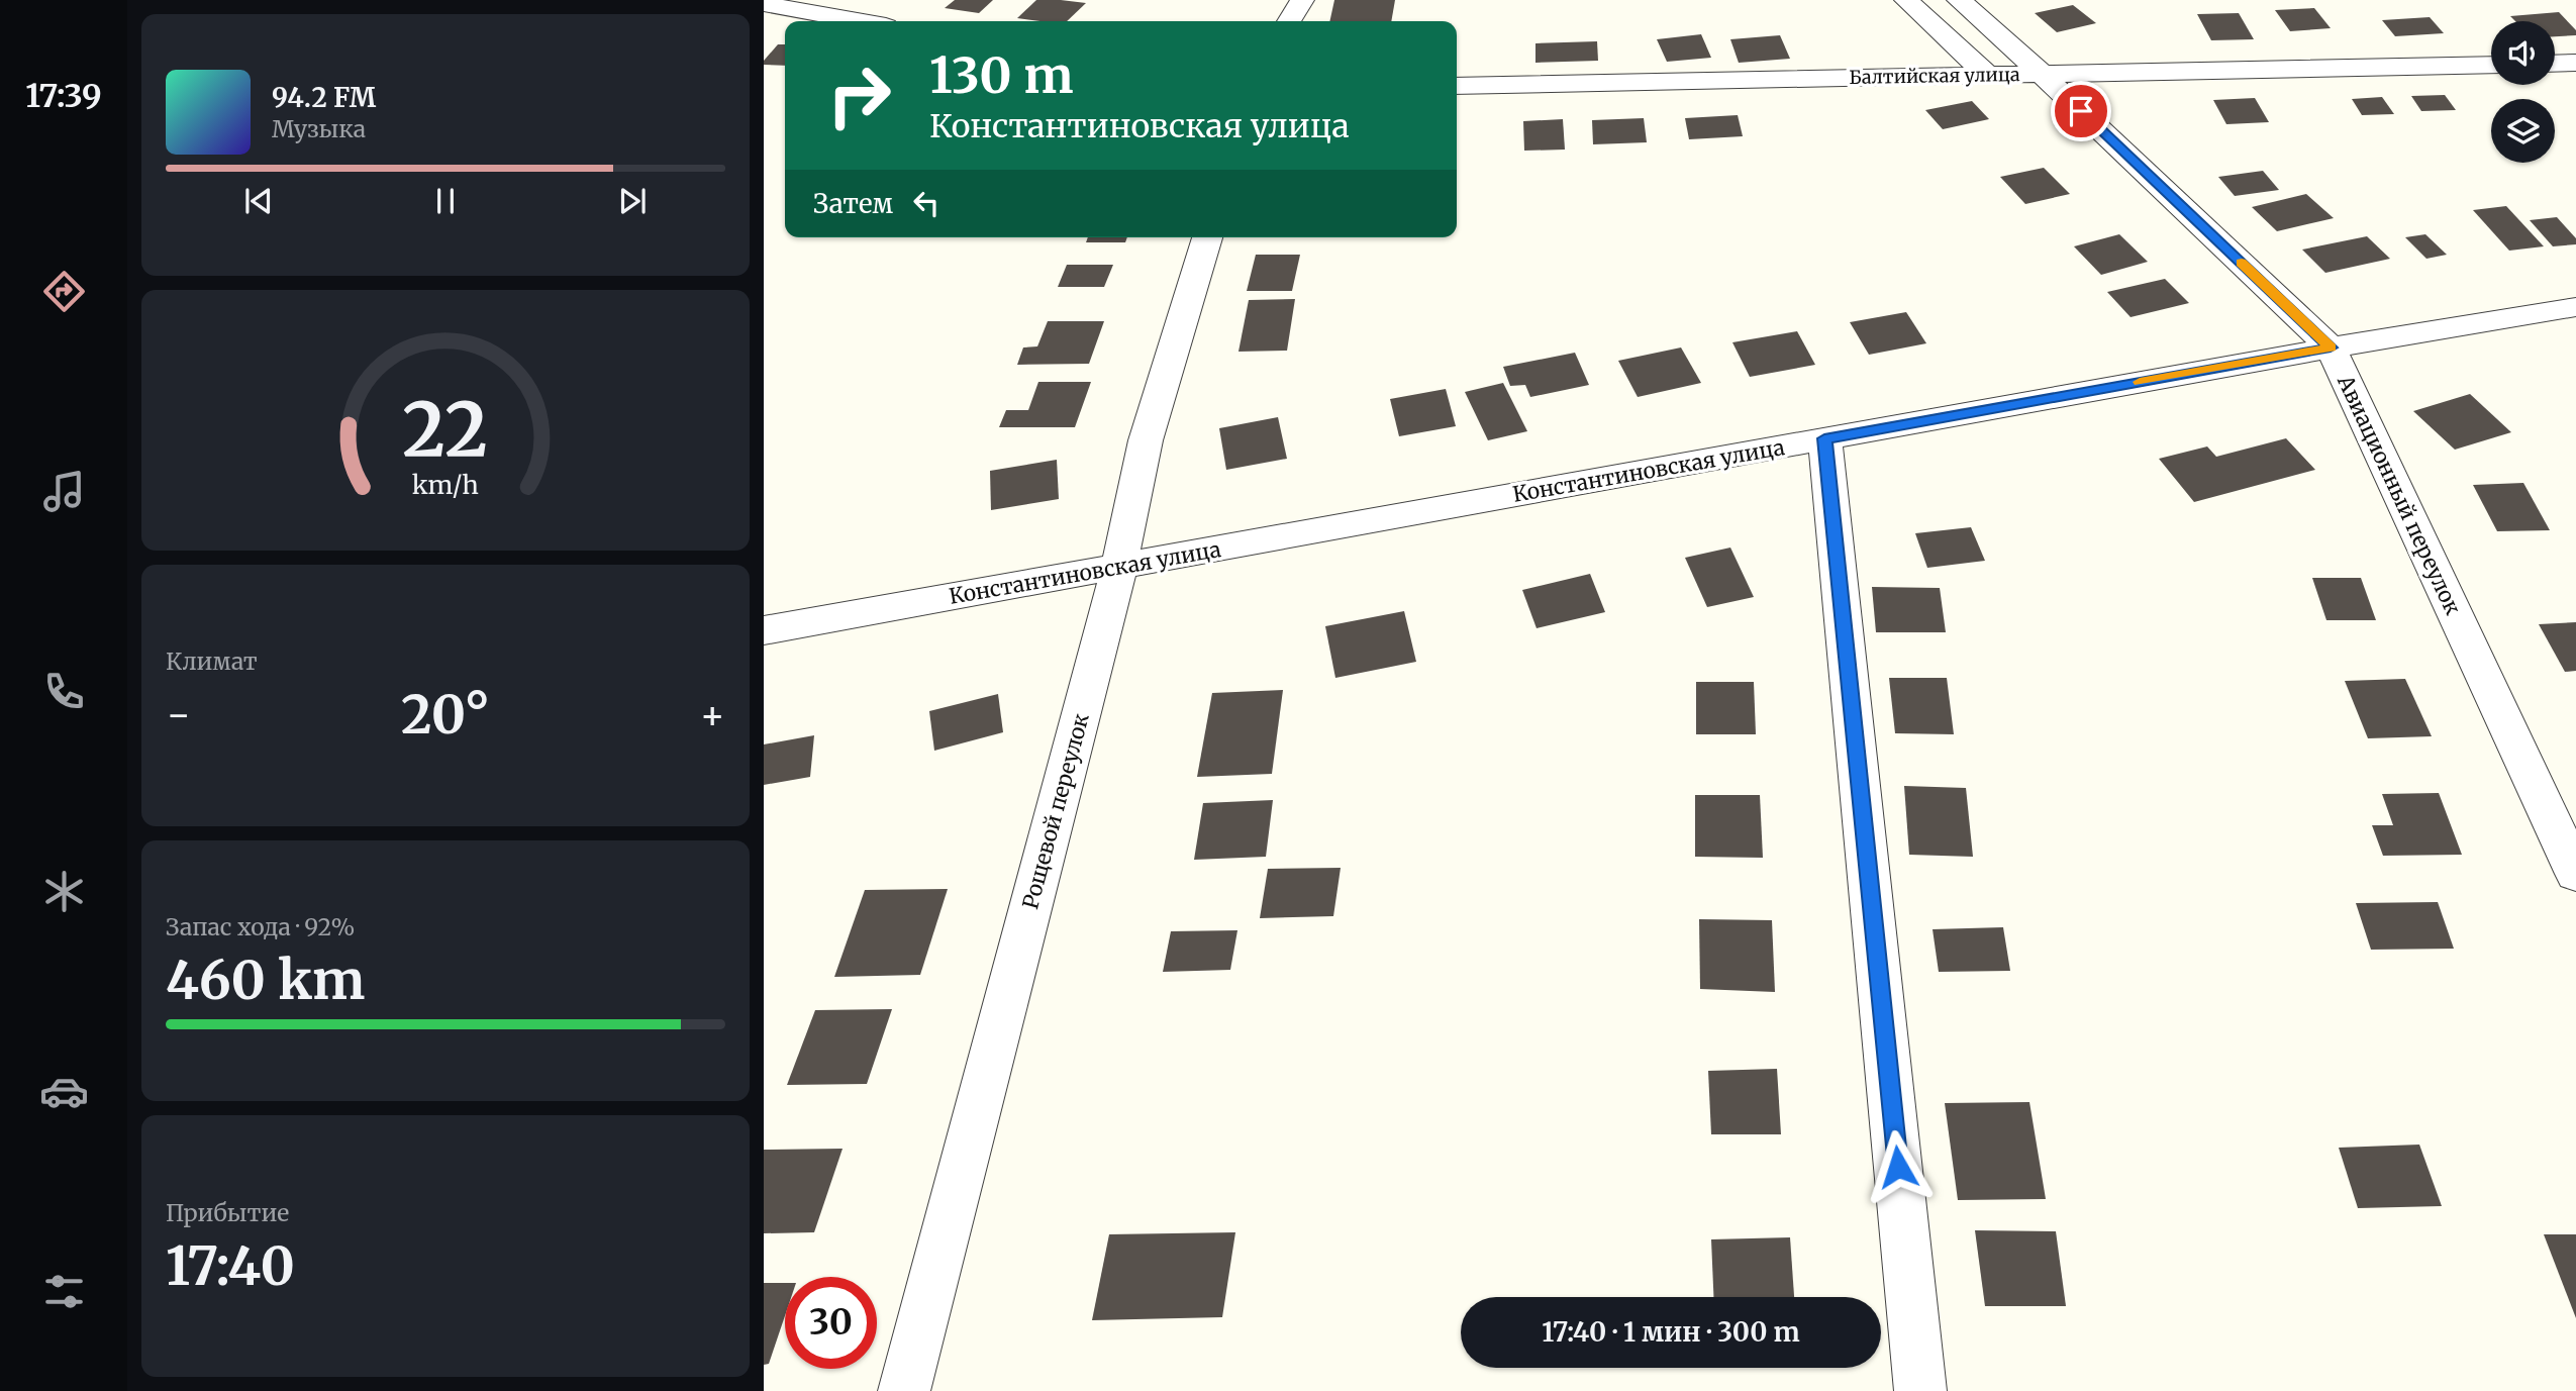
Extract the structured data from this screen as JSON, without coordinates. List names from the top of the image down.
{
  "streets": {
    "street": [
      "Балтийская улица",
      "Константиновская улица",
      "Авиационный переулок",
      "Рощевой переулок"
    ]
  },
  "crossings": [
    ["Балтийская улица", "Авиационный переулок"],
    ["Константиновская улица", "Авиационный переулок"],
    ["Константиновская улица", "Рощевой переулок"]
  ],
  "page": {
    "tabs": "17:39",
    "turn": ["130 m", "Константиновская улица"],
    "song": ["94.2 FM", "Музыка"],
    "then": "Затем",
    "tile": [
      "Климат",
      ["Запас хода · 92%", "460 km"],
      ["Прибытие", "17:40"]
    ],
    "heat": ["−", "20°", "+"],
    "limit": "30",
    "trip": "17:40 · 1 мин · 300 m",
    "gauge": ["22", "km/h"]
  }
}
